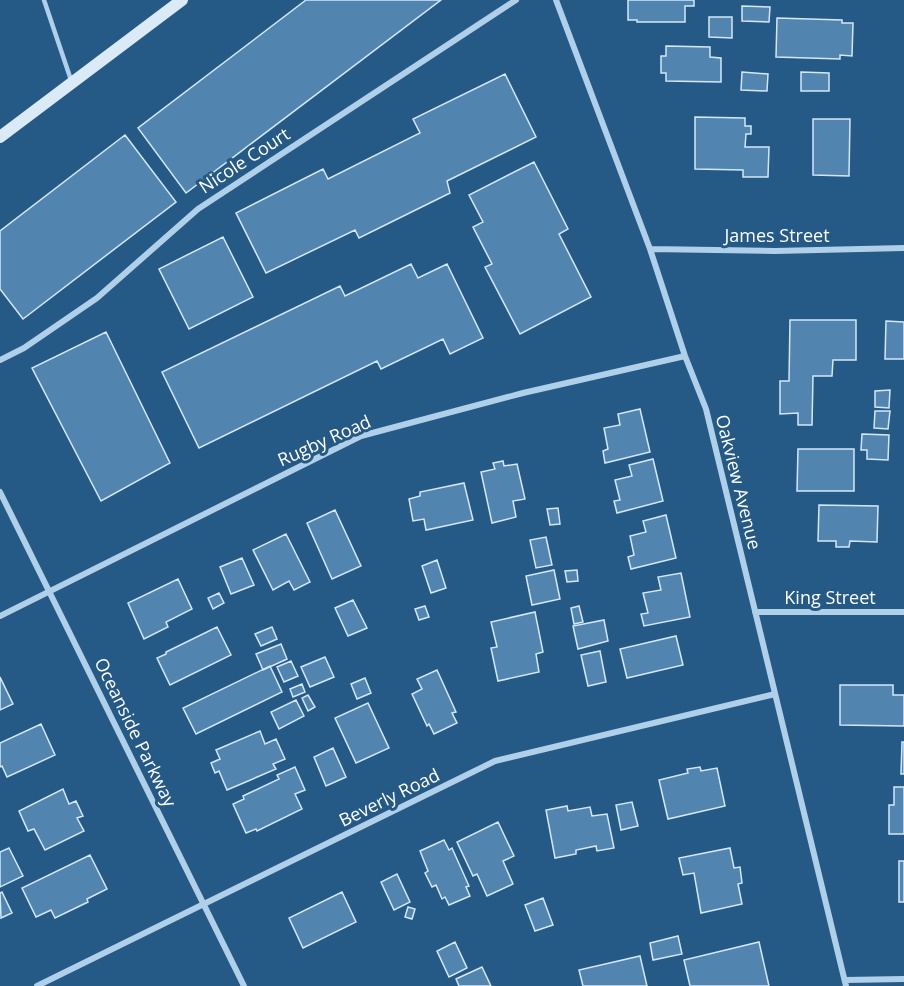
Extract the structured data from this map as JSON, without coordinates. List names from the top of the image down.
{
  "streets": {
    "street": [
      "Nicole Court",
      "James Street",
      "Rugby Road",
      "Oakview Avenue",
      "King Street",
      "Oceanside Parkway",
      "Beverly Road"
    ]
  },
  "crossings": [
    ["James Street", "Oakview Avenue"],
    ["Rugby Road", "Oakview Avenue"],
    ["Rugby Road", "Oceanside Parkway"],
    ["Oakview Avenue", "King Street"],
    ["Oakview Avenue", "Beverly Road"],
    ["Oceanside Parkway", "Beverly Road"]
  ]
}
